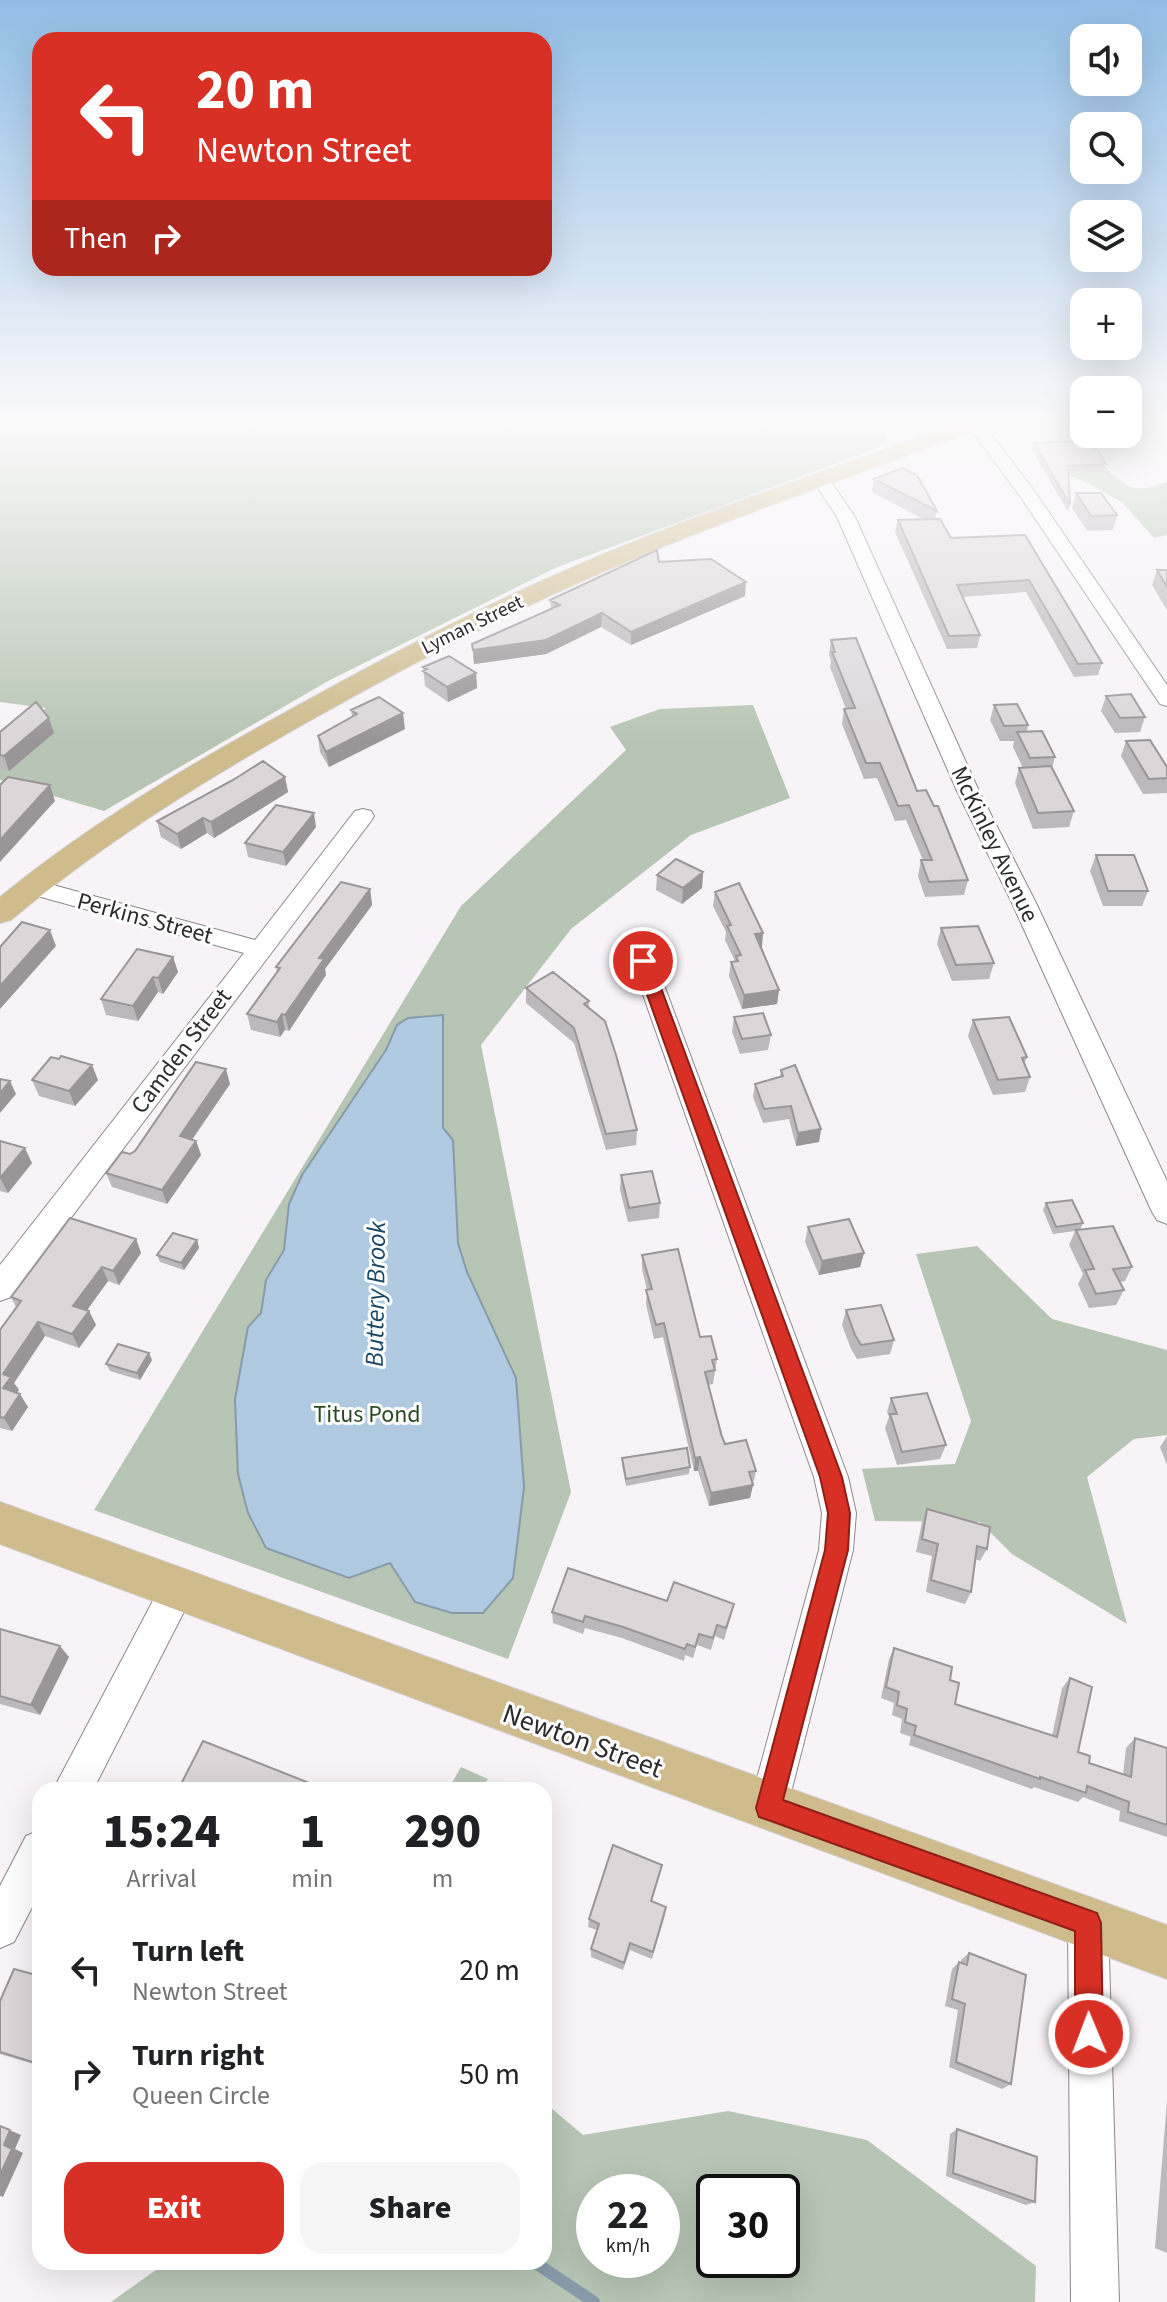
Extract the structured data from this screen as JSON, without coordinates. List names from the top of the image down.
{
  "streets": {
    "main road": ["Lyman Street", "Newton Street"],
    "street": ["McKinley Avenue", "Perkins Street", "Camden Street"]
  },
  "crossings": [
    ["Lyman Street", "Perkins Street"],
    ["Perkins Street", "Camden Street"]
  ],
  "water": ["Buttery Brook"],
  "parks": ["Titus Pond"],
  "page": {
    "map_buttons": ["+", "−"],
    "turn": ["20 m", "Newton Street"],
    "then": "Then",
    "eta": [
      "15:24",
      "Arrival",
      "1",
      "min",
      "290",
      "m"
    ],
    "list": [
      {
        "name": "Turn left",
        "note": "Newton Street",
        "value": "20 m"
      },
      {
        "name": "Turn right",
        "note": "Queen Circle",
        "value": "50 m"
      }
    ],
    "buttons": ["Exit", "Share"],
    "speed": "22 km/h",
    "limit": "30"
  }
}
